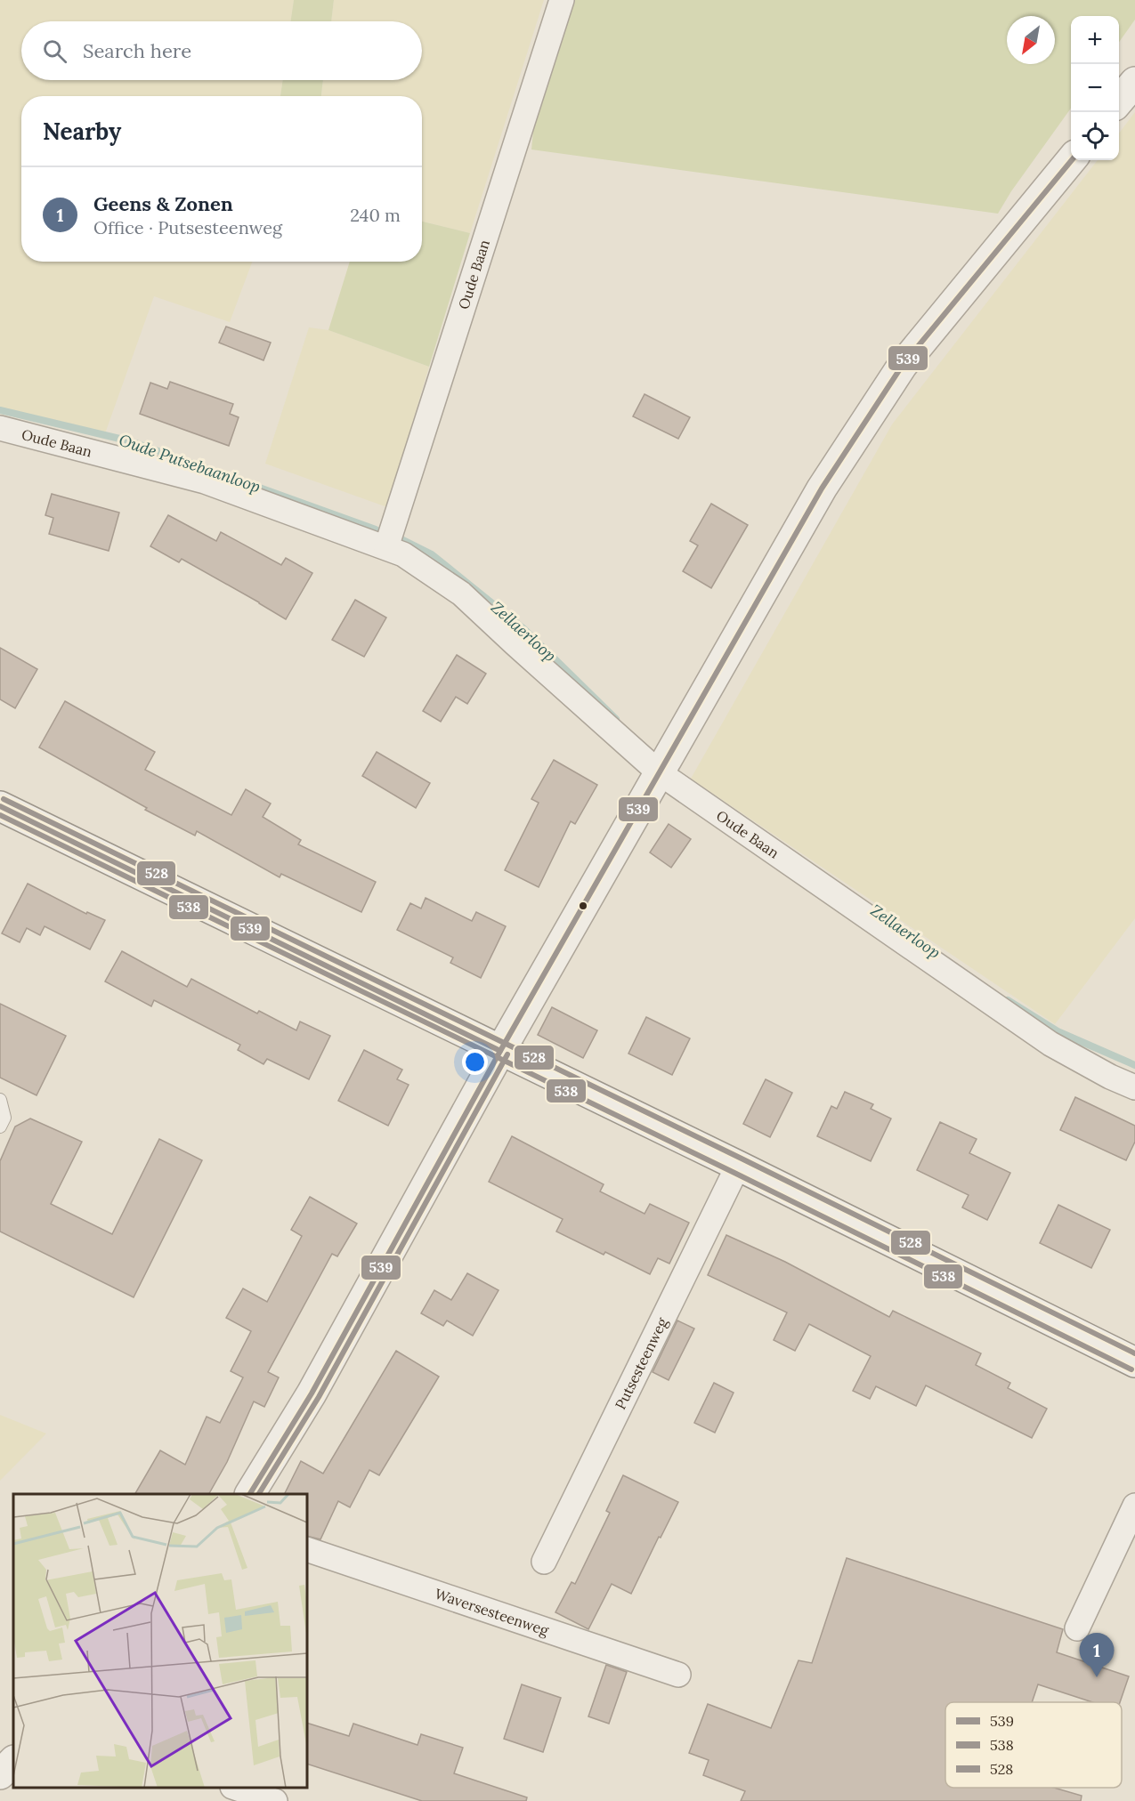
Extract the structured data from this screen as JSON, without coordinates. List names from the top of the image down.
{
  "streets": {
    "street": ["Oude Baan", "Putsesteenweg", "Waversesteenweg"]
  },
  "water": ["Oude Putsebaanloop", "Zellaerloop"],
  "lines": ["transit line 539", "transit line 528", "transit line 538"],
  "legend": ["539", "538", "528"],
  "north": "bottom left",
  "page": {
    "map_buttons": ["+", "−"],
    "search": "Search here",
    "heading": "Nearby",
    "list": [
      {
        "mark": "1",
        "name": "Geens & Zonen",
        "note": "Office · Putsesteenweg",
        "value": "240 m"
      }
    ],
    "pins": "1"
  }
}
